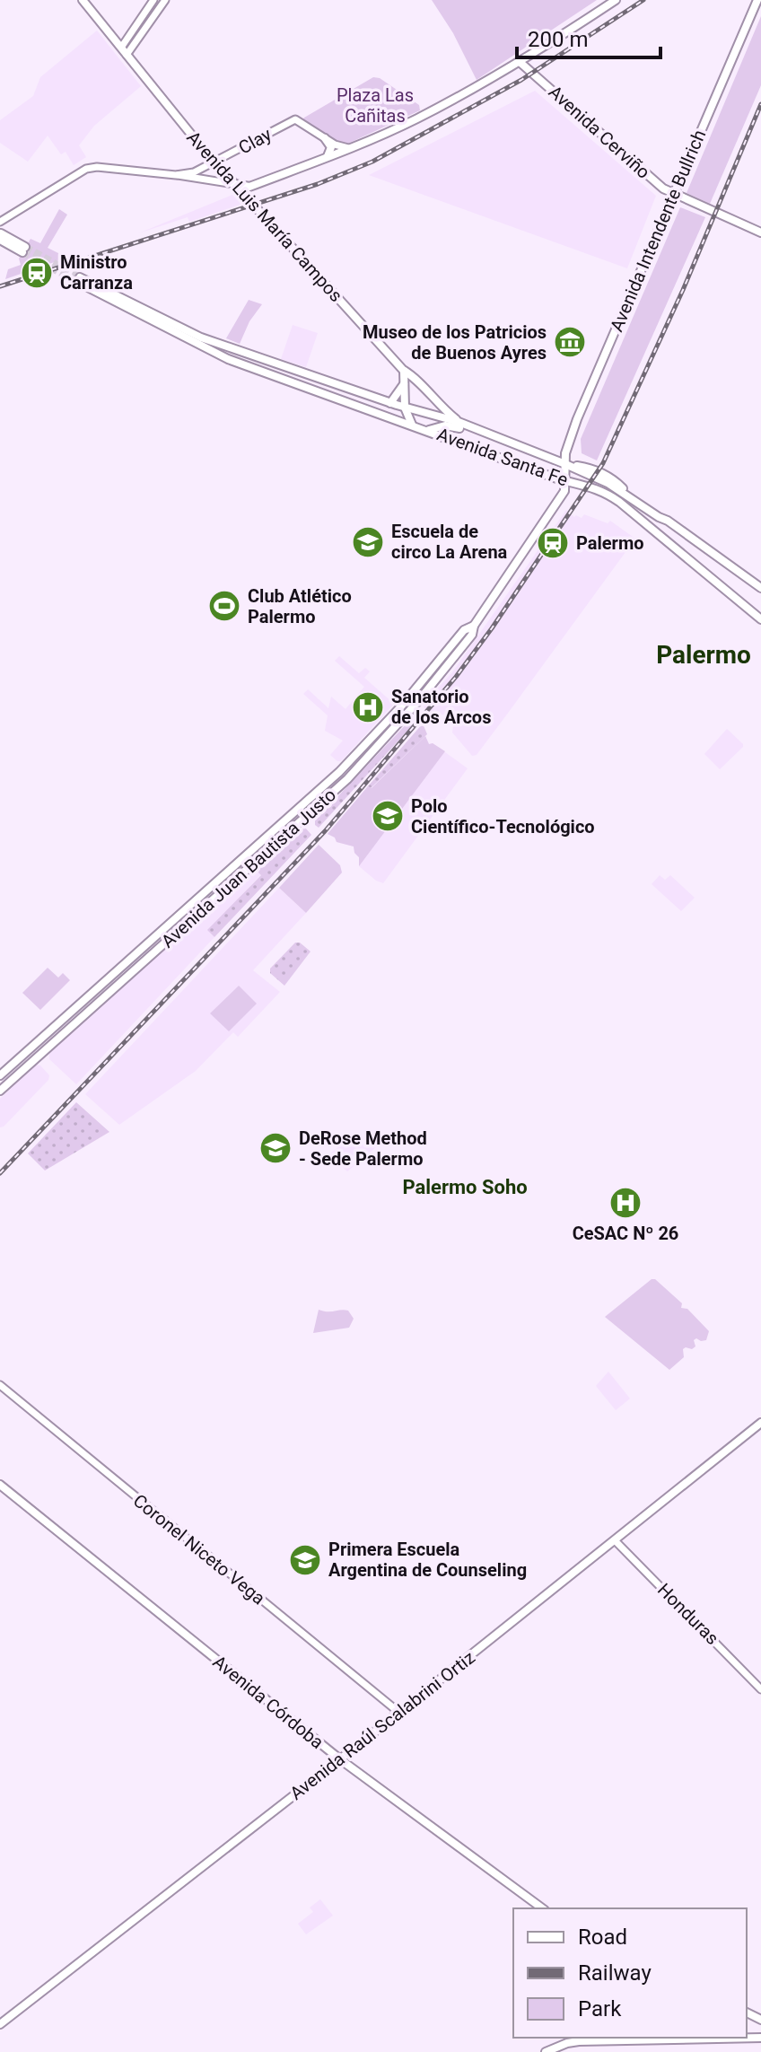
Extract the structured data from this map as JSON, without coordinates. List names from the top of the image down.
{
  "streets": {
    "main road": [
      "Avenida Cerviño",
      "Avenida Luis María Campos",
      "Avenida Intendente Bullrich",
      "Avenida Santa Fe",
      "Avenida Juan Bautista Justo",
      "Avenida Córdoba",
      "Avenida Raúl Scalabrini Ortiz"
    ],
    "street": ["Clay", "Coronel Niceto Vega", "Honduras"]
  },
  "crossings": [
    ["Avenida Cerviño", "Avenida Intendente Bullrich"],
    ["Clay", "Avenida Luis María Campos"],
    ["Avenida Luis María Campos", "Avenida Santa Fe"],
    ["Avenida Intendente Bullrich", "Avenida Santa Fe"],
    ["Avenida Intendente Bullrich", "Avenida Juan Bautista Justo"],
    ["Avenida Santa Fe", "Avenida Juan Bautista Justo"],
    ["Coronel Niceto Vega", "Avenida Raúl Scalabrini Ortiz"],
    ["Honduras", "Avenida Raúl Scalabrini Ortiz"],
    ["Avenida Córdoba", "Avenida Raúl Scalabrini Ortiz"]
  ],
  "districts": ["Palermo", "Palermo Soho"],
  "parks": ["Plaza Las Cañitas"],
  "places": {
    "station": ["Ministro Carranza", "Palermo"],
    "museum": ["Museo de los Patricios de Buenos Ayres"],
    "school or university": [
      "Escuela de circo La Arena",
      "Polo Científico-Tecnológico",
      "DeRose Method - Sede Palermo",
      "Primera Escuela Argentina de Counseling"
    ],
    "sports": ["Club Atlético Palermo"],
    "hospital": ["Sanatorio de los Arcos", "CeSAC Nº 26"]
  },
  "legend": ["Road", "Railway", "Park"],
  "scale_bar": "200 m"
}
